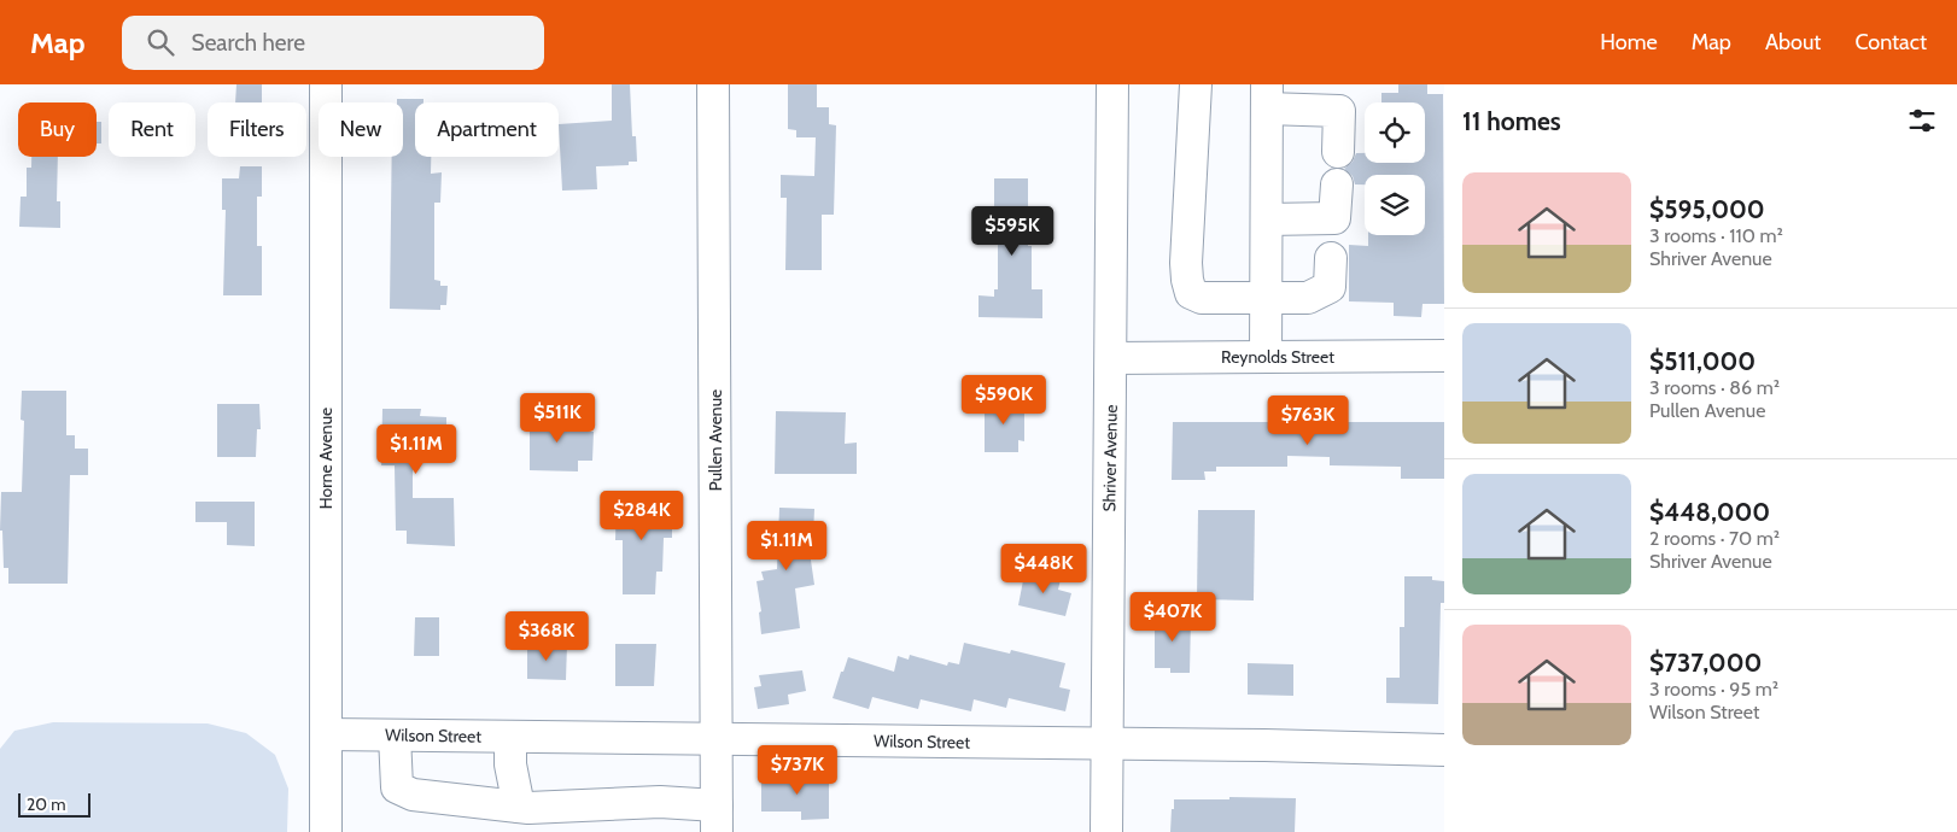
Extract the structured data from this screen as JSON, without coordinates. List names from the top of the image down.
{
  "streets": {
    "street": [
      "Reynolds Street",
      "Pullen Avenue",
      "Horne Avenue",
      "Shriver Avenue",
      "Wilson Street"
    ]
  },
  "crossings": [
    ["Reynolds Street", "Shriver Avenue"],
    ["Pullen Avenue", "Wilson Street"],
    ["Horne Avenue", "Wilson Street"],
    ["Shriver Avenue", "Wilson Street"]
  ],
  "scale_bar": "20 m",
  "page": {
    "header": "Map",
    "search": "Search here",
    "nav": [
      "Home",
      "Map",
      "About",
      "Contact"
    ],
    "heading": "11 homes",
    "chip": [
      "Buy",
      "Rent",
      "Filters",
      "New",
      "Apartment"
    ],
    "list": [
      {
        "name": "$595,000",
        "note": "3 rooms · 110 m² · Shriver Avenue"
      },
      {
        "name": "$511,000",
        "note": "3 rooms · 86 m² · Pullen Avenue"
      },
      {
        "name": "$448,000",
        "note": "2 rooms · 70 m² · Shriver Avenue"
      },
      {
        "name": "$737,000",
        "note": "3 rooms · 95 m² · Wilson Street"
      }
    ],
    "price": [
      "$595K",
      "$590K",
      "$511K",
      "$763K",
      "$1.11M",
      "$284K",
      "$1.11M",
      "$448K",
      "$407K",
      "$368K",
      "$737K"
    ],
    "scale": "20 m"
  }
}
